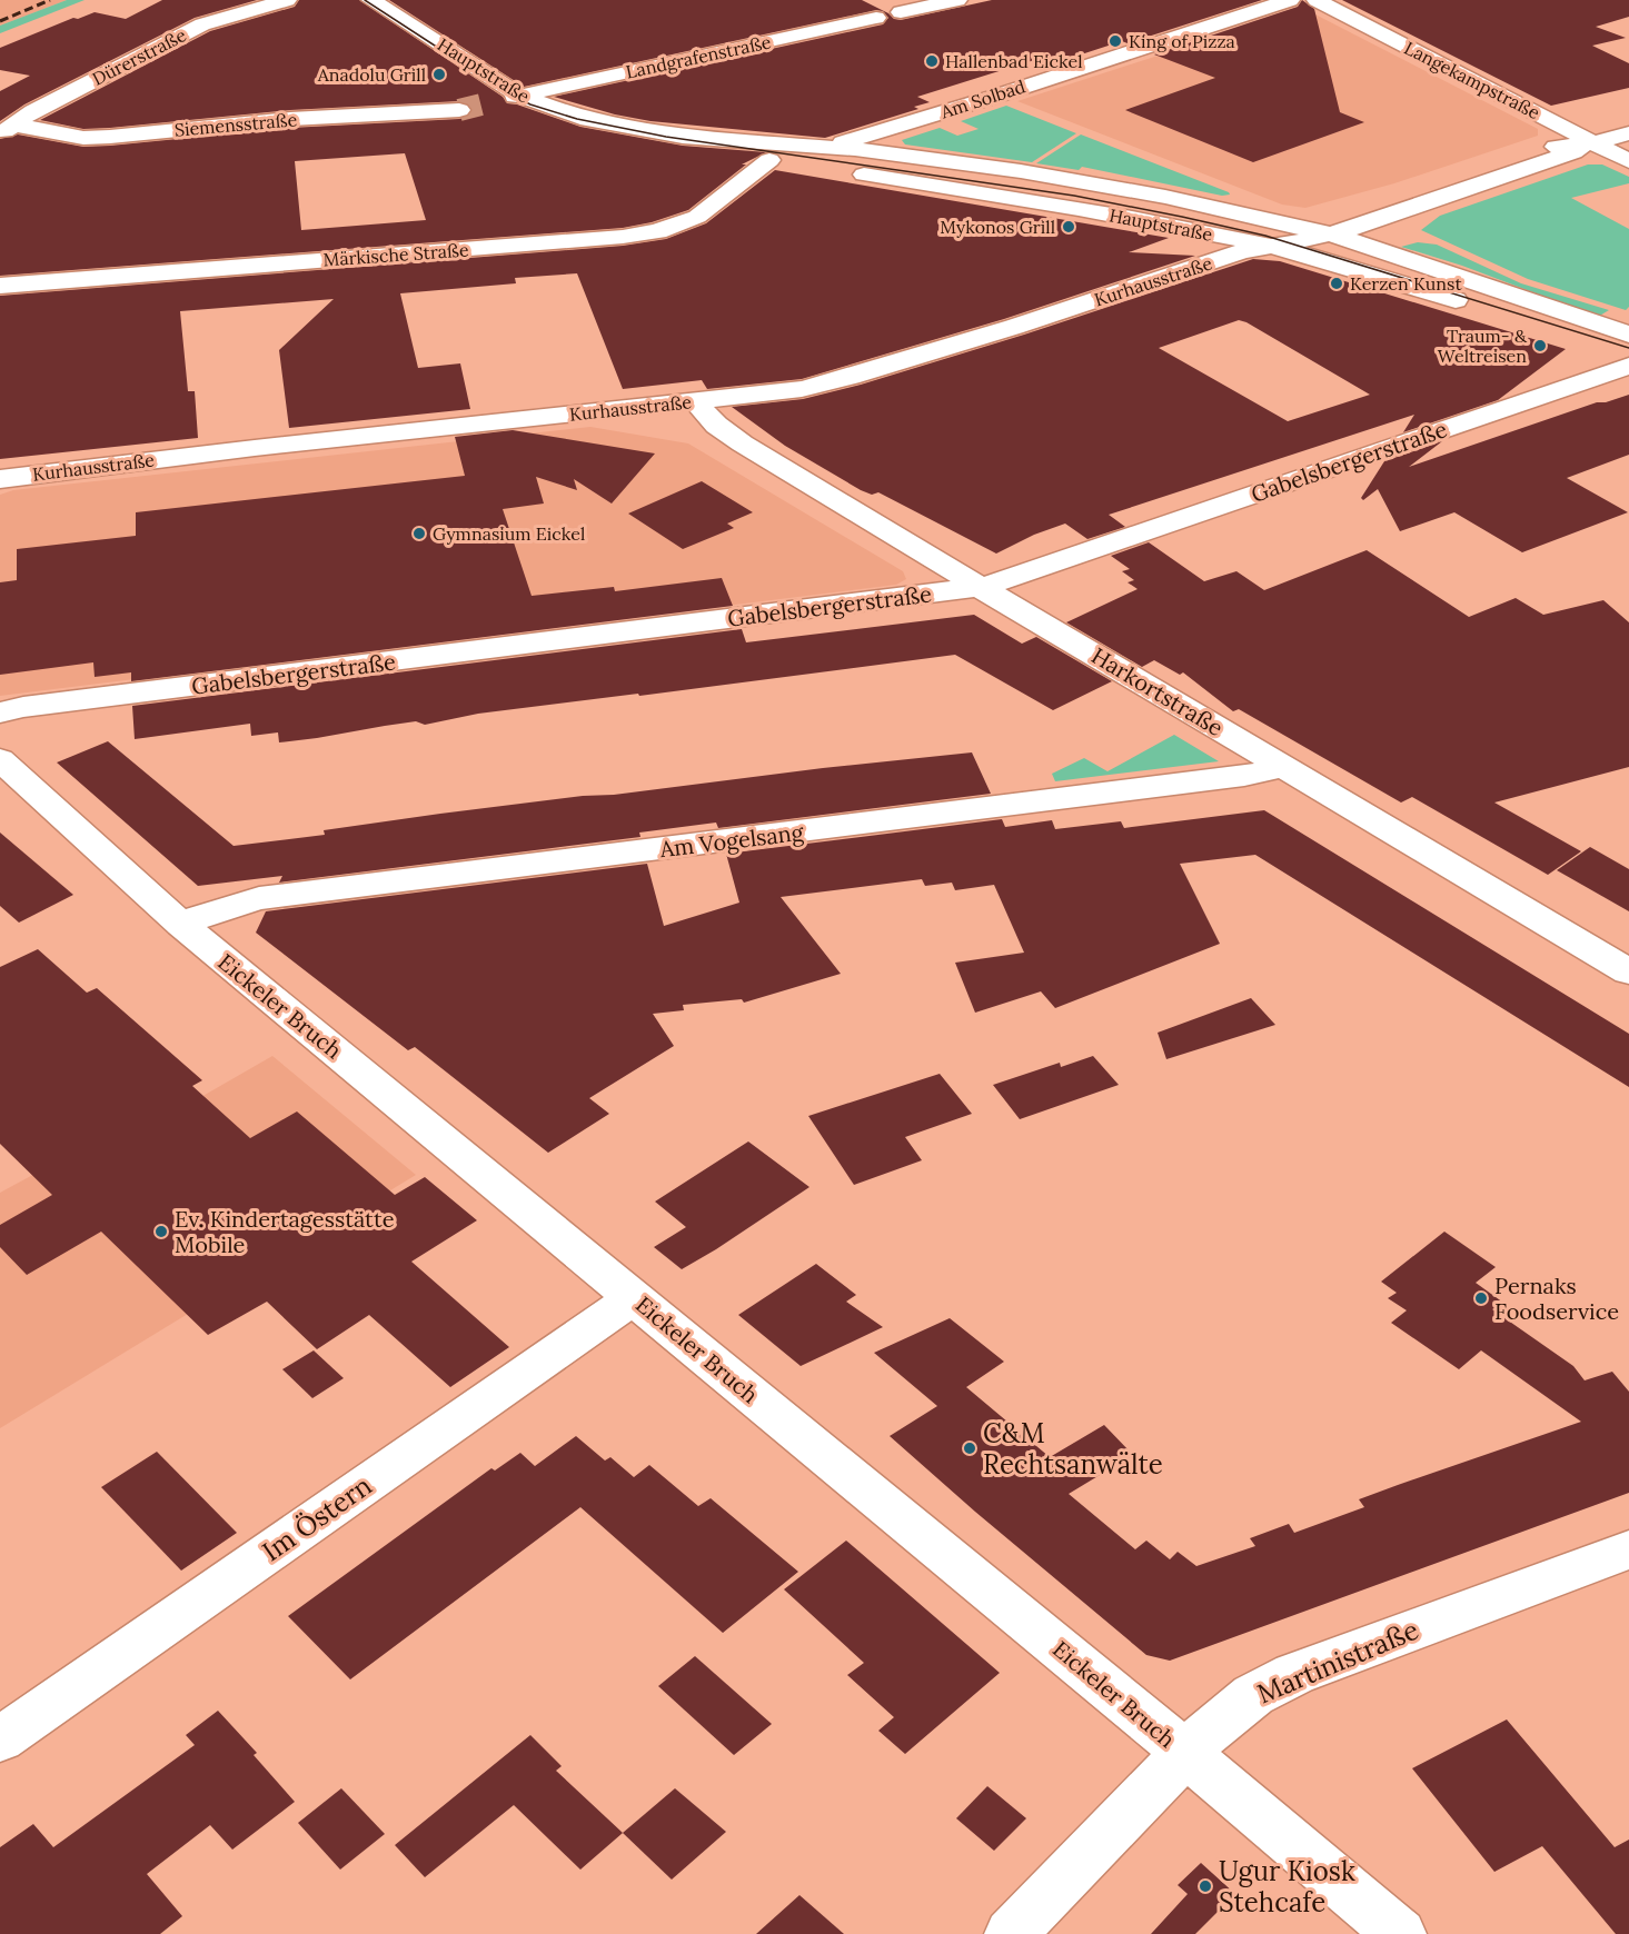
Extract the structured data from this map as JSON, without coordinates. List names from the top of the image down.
{
  "streets": {
    "street": [
      "Dürerstraße",
      "Landgrafenstraße",
      "Hauptstraße",
      "Langekampstraße",
      "Am Solbad",
      "Siemensstraße",
      "Märkische Straße",
      "Kurhausstraße",
      "Gabelsbergerstraße",
      "Harkortstraße",
      "Am Vogelsang",
      "Eickeler Bruch",
      "Im Östern",
      "Martinistraße"
    ]
  },
  "crossings": [
    ["Dürerstraße", "Siemensstraße"],
    ["Landgrafenstraße", "Hauptstraße"],
    ["Hauptstraße", "Am Solbad"],
    ["Hauptstraße", "Märkische Straße"],
    ["Hauptstraße", "Kurhausstraße"],
    ["Langekampstraße", "Kurhausstraße"],
    ["Kurhausstraße", "Harkortstraße"],
    ["Gabelsbergerstraße", "Harkortstraße"],
    ["Harkortstraße", "Am Vogelsang"],
    ["Am Vogelsang", "Eickeler Bruch"],
    ["Eickeler Bruch", "Im Östern"],
    ["Eickeler Bruch", "Martinistraße"]
  ],
  "places": [
    "King of Pizza",
    "Hallenbad Eickel",
    "Anadolu Grill",
    "Mykonos Grill",
    "Kerzen Kunst",
    "Traum- & Weltreisen",
    "Gymnasium Eickel",
    "Ev. Kindertagesstätte Mobile",
    "Pernaks Foodservice",
    "C&M Rechtsanwälte",
    "Ugur Kiosk Stehcafe"
  ]
}
